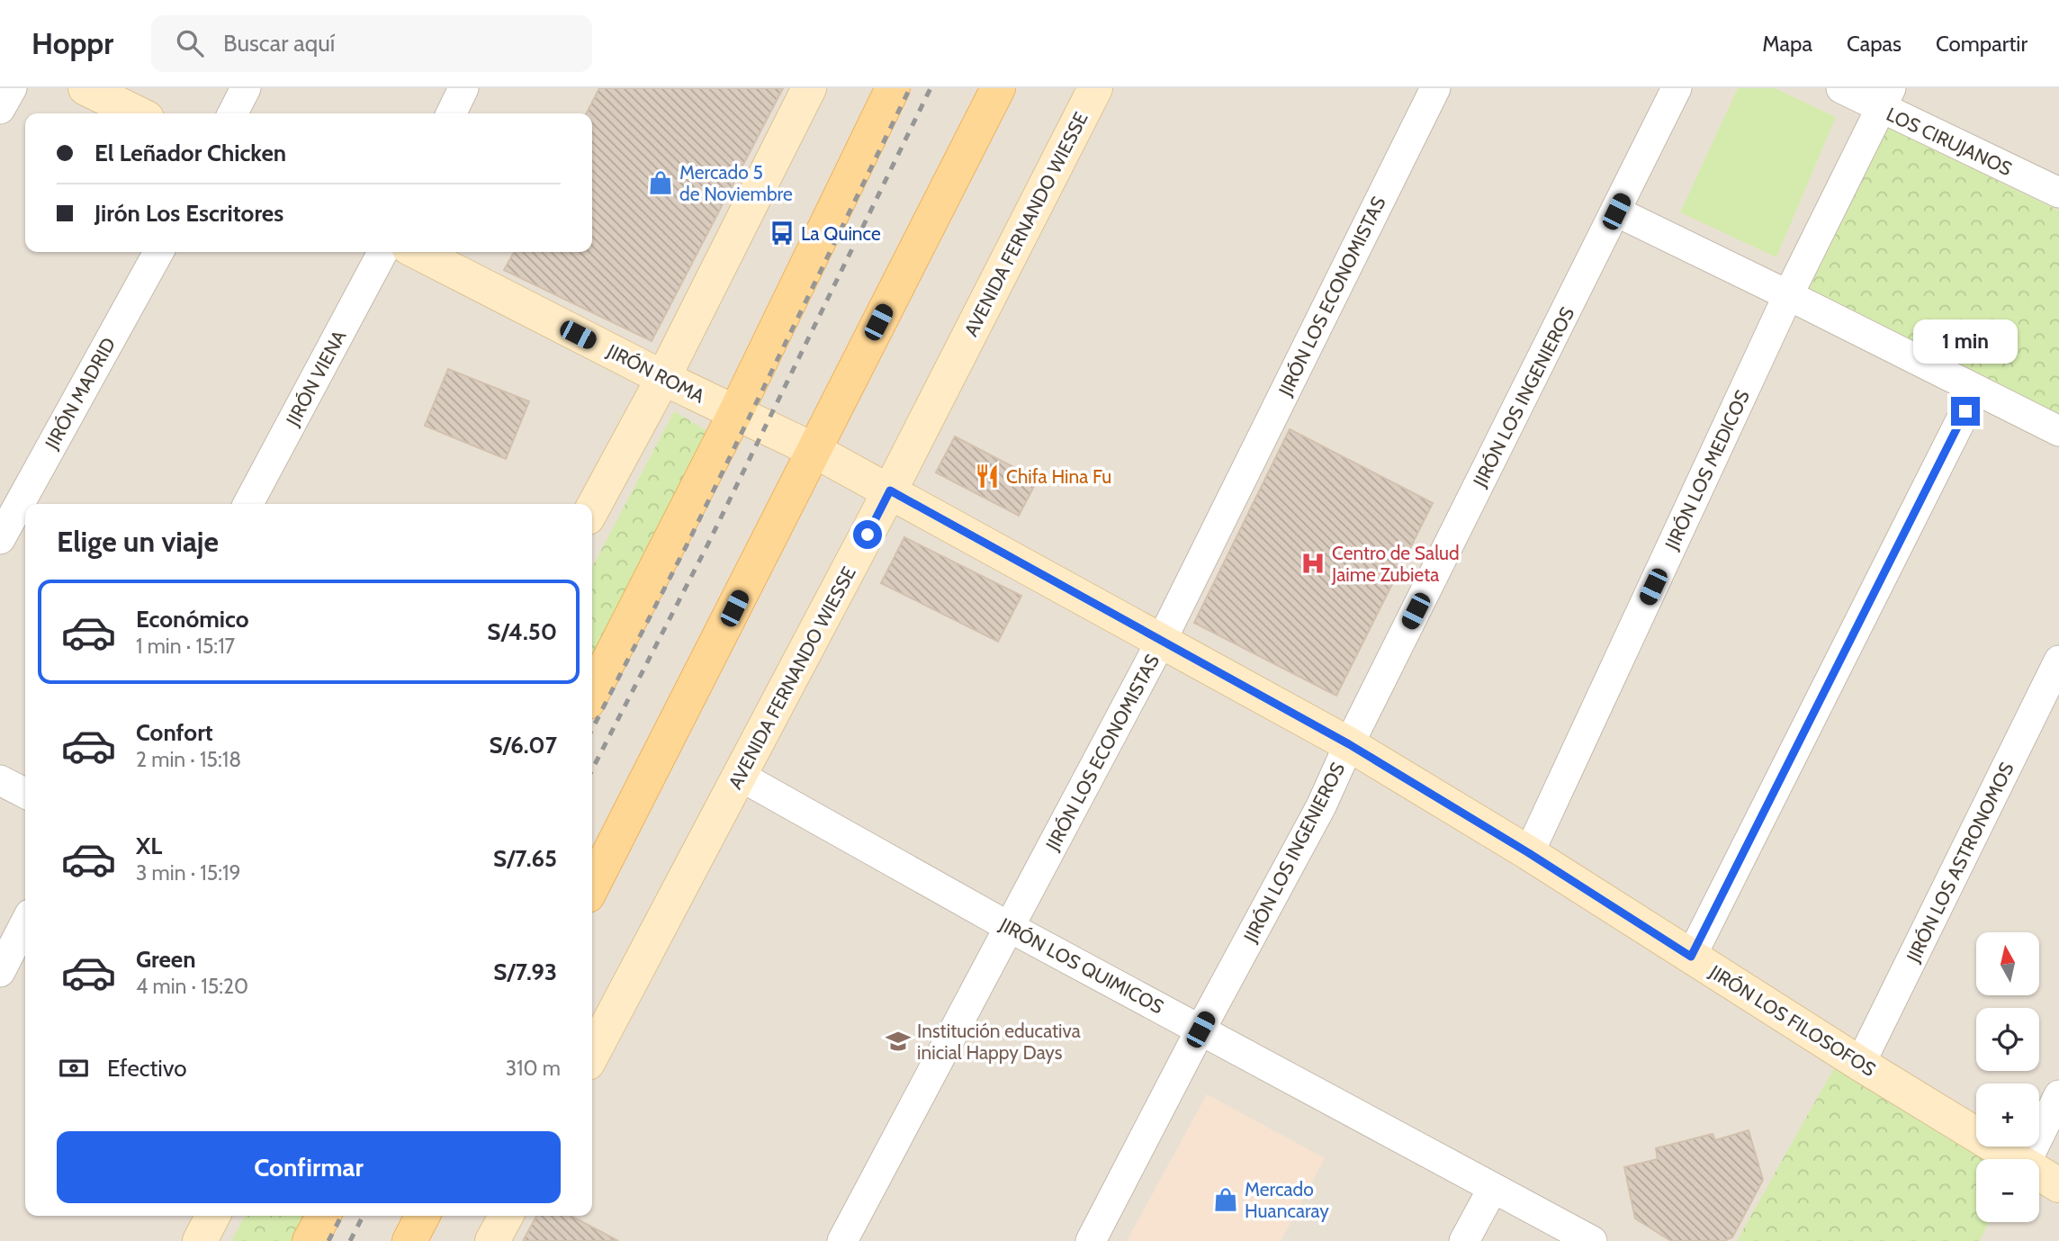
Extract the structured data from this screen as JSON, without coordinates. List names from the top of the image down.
{
  "streets": {
    "street": [
      "LOS CIRUJANOS",
      "AVENIDA FERNANDO WIESSE",
      "JIRÓN LOS ECONOMISTAS",
      "JIRÓN ROMA",
      "JIRÓN VIENA",
      "JIRÓN MADRID",
      "JIRÓN LOS INGENIEROS",
      "JIRÓN LOS MEDICOS",
      "JIRÓN LOS ASTRONOMOS",
      "JIRÓN LOS QUIMICOS",
      "JIRÓN LOS FILOSOFOS"
    ]
  },
  "crossings": [
    ["LOS CIRUJANOS", "JIRÓN LOS MEDICOS"],
    ["AVENIDA FERNANDO WIESSE", "JIRÓN LOS QUIMICOS"],
    ["AVENIDA FERNANDO WIESSE", "JIRÓN LOS FILOSOFOS"],
    ["JIRÓN LOS ECONOMISTAS", "JIRÓN LOS QUIMICOS"],
    ["JIRÓN LOS ECONOMISTAS", "JIRÓN LOS FILOSOFOS"],
    ["JIRÓN ROMA", "JIRÓN LOS FILOSOFOS"],
    ["JIRÓN LOS INGENIEROS", "JIRÓN LOS QUIMICOS"],
    ["JIRÓN LOS INGENIEROS", "JIRÓN LOS FILOSOFOS"],
    ["JIRÓN LOS MEDICOS", "JIRÓN LOS FILOSOFOS"],
    ["JIRÓN LOS ASTRONOMOS", "JIRÓN LOS FILOSOFOS"]
  ],
  "places": {
    "shop": ["Mercado 5 de Noviembre", "Mercado Huancaray"],
    "bus stop": ["La Quince"],
    "restaurant": ["Chifa Hina Fu"],
    "hospital": ["Centro de Salud Jaime Zubieta"],
    "school or university": ["Institución educativa inicial Happy Days"]
  },
  "north": "top",
  "page": {
    "header": "Hoppr",
    "search": "Buscar aquí",
    "nav": ["Mapa", "Capas", "Compartir"],
    "banner": ["El Leñador Chicken", "Jirón Los Escritores"],
    "bubble": "1 min",
    "heading": "Elige un viaje",
    "list": [
      {
        "name": "Económico",
        "note": "1 min · 15:17",
        "value": "S/4.50"
      },
      {
        "name": "Confort",
        "note": "2 min · 15:18",
        "value": "S/6.07"
      },
      {
        "name": "XL",
        "note": "3 min · 15:19",
        "value": "S/7.65"
      },
      {
        "name": "Green",
        "note": "4 min · 15:20",
        "value": "S/7.93"
      }
    ],
    "map_buttons": ["+", "−"],
    "pay": ["Efectivo", "310 m"],
    "buttons": "Confirmar"
  }
}
